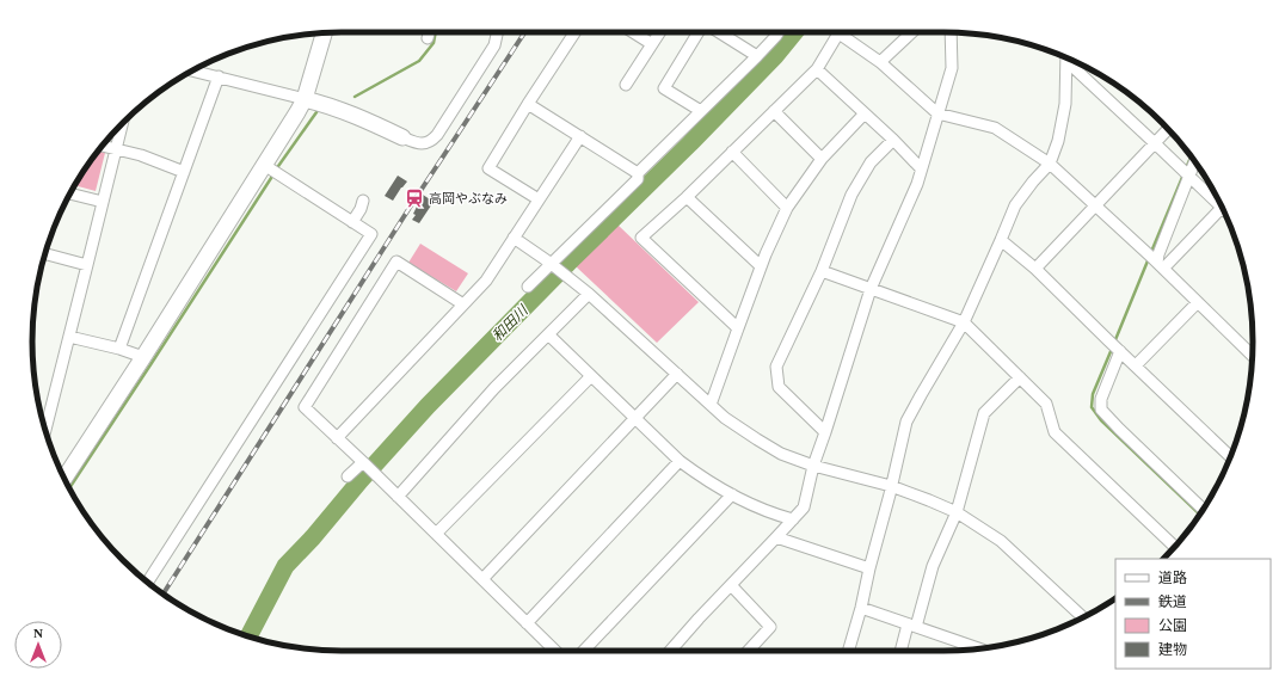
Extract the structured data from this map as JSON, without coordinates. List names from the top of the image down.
{
  "water": ["和田川"],
  "places": {
    "station": ["高岡やぶなみ"]
  },
  "legend": [
    "道路",
    "鉄道",
    "公園",
    "建物"
  ],
  "north": "top"
}
